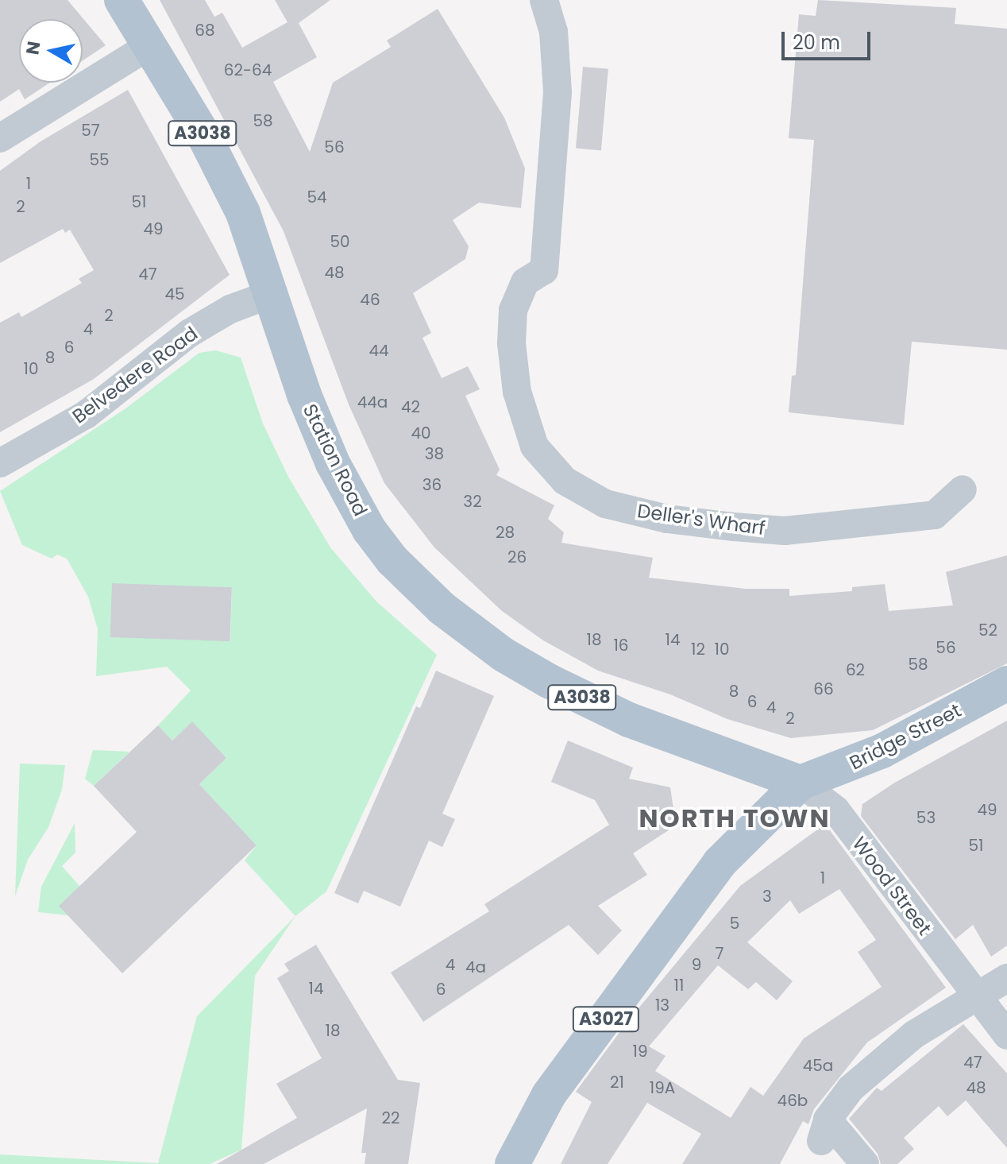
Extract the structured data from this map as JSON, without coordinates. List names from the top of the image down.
{
  "streets": {
    "main road": [
      "A3038",
      "Station Road",
      "Bridge Street",
      "A3027"
    ],
    "street": ["Belvedere Road", "Deller's Wharf", "Wood Street"]
  },
  "crossings": [
    ["Belvedere Road", "Station Road"],
    ["Station Road", "Bridge Street"],
    ["Station Road", "Wood Street"],
    ["Station Road", "A3027"],
    ["Bridge Street", "Wood Street"],
    ["Bridge Street", "A3027"],
    ["Wood Street", "A3027"]
  ],
  "districts": ["NORTH TOWN"],
  "house_numbers": [
    "68",
    "62-64",
    "58",
    "57",
    "56",
    "55",
    "1",
    "54",
    "51",
    "2",
    "49",
    "50",
    "48",
    "47",
    "45",
    "46",
    "2",
    "4",
    "6",
    "44",
    "8",
    "10",
    "44a",
    "42",
    "40",
    "38",
    "36",
    "32",
    "28",
    "26",
    "52",
    "18",
    "14",
    "16",
    "56",
    "12",
    "10",
    "58",
    "62",
    "66",
    "8",
    "6",
    "4",
    "2",
    "49",
    "53",
    "51",
    "1",
    "3",
    "5",
    "7",
    "4",
    "9",
    "4a",
    "11",
    "14",
    "6",
    "13",
    "18",
    "19",
    "47",
    "45a",
    "21",
    "19A",
    "48",
    "46b",
    "22"
  ],
  "scale_bar": "20 m",
  "north": "left"
}
